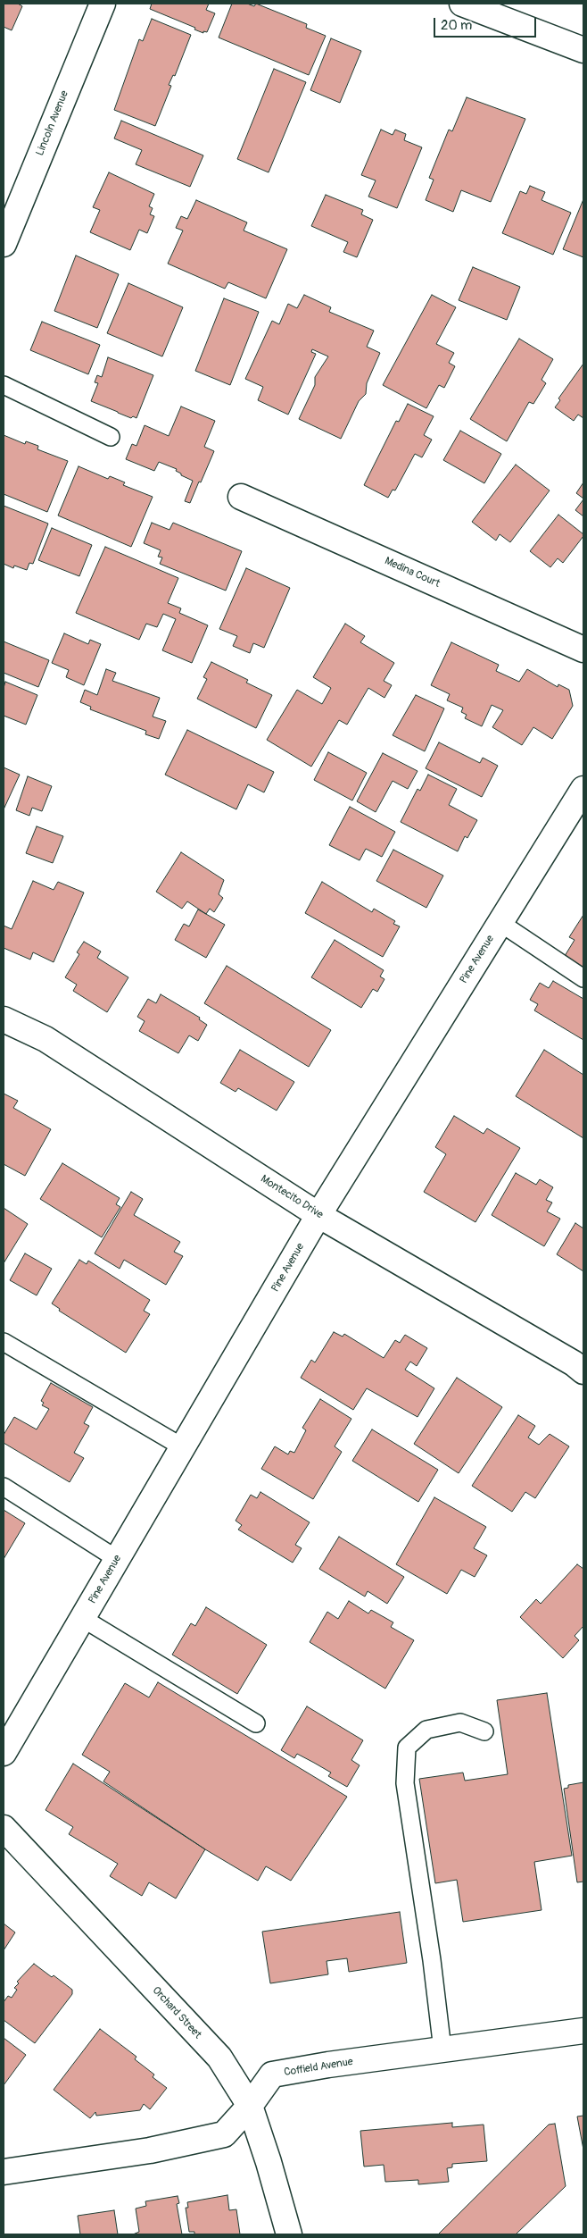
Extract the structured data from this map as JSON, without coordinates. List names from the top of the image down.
{
  "streets": {
    "street": [
      "Lincoln Avenue",
      "Medina Court",
      "Pine Avenue",
      "Montecito Drive",
      "Orchard Street",
      "Coffield Avenue"
    ]
  },
  "crossings": [
    ["Pine Avenue", "Montecito Drive"],
    ["Orchard Street", "Coffield Avenue"]
  ],
  "scale_bar": "20 m"
}
